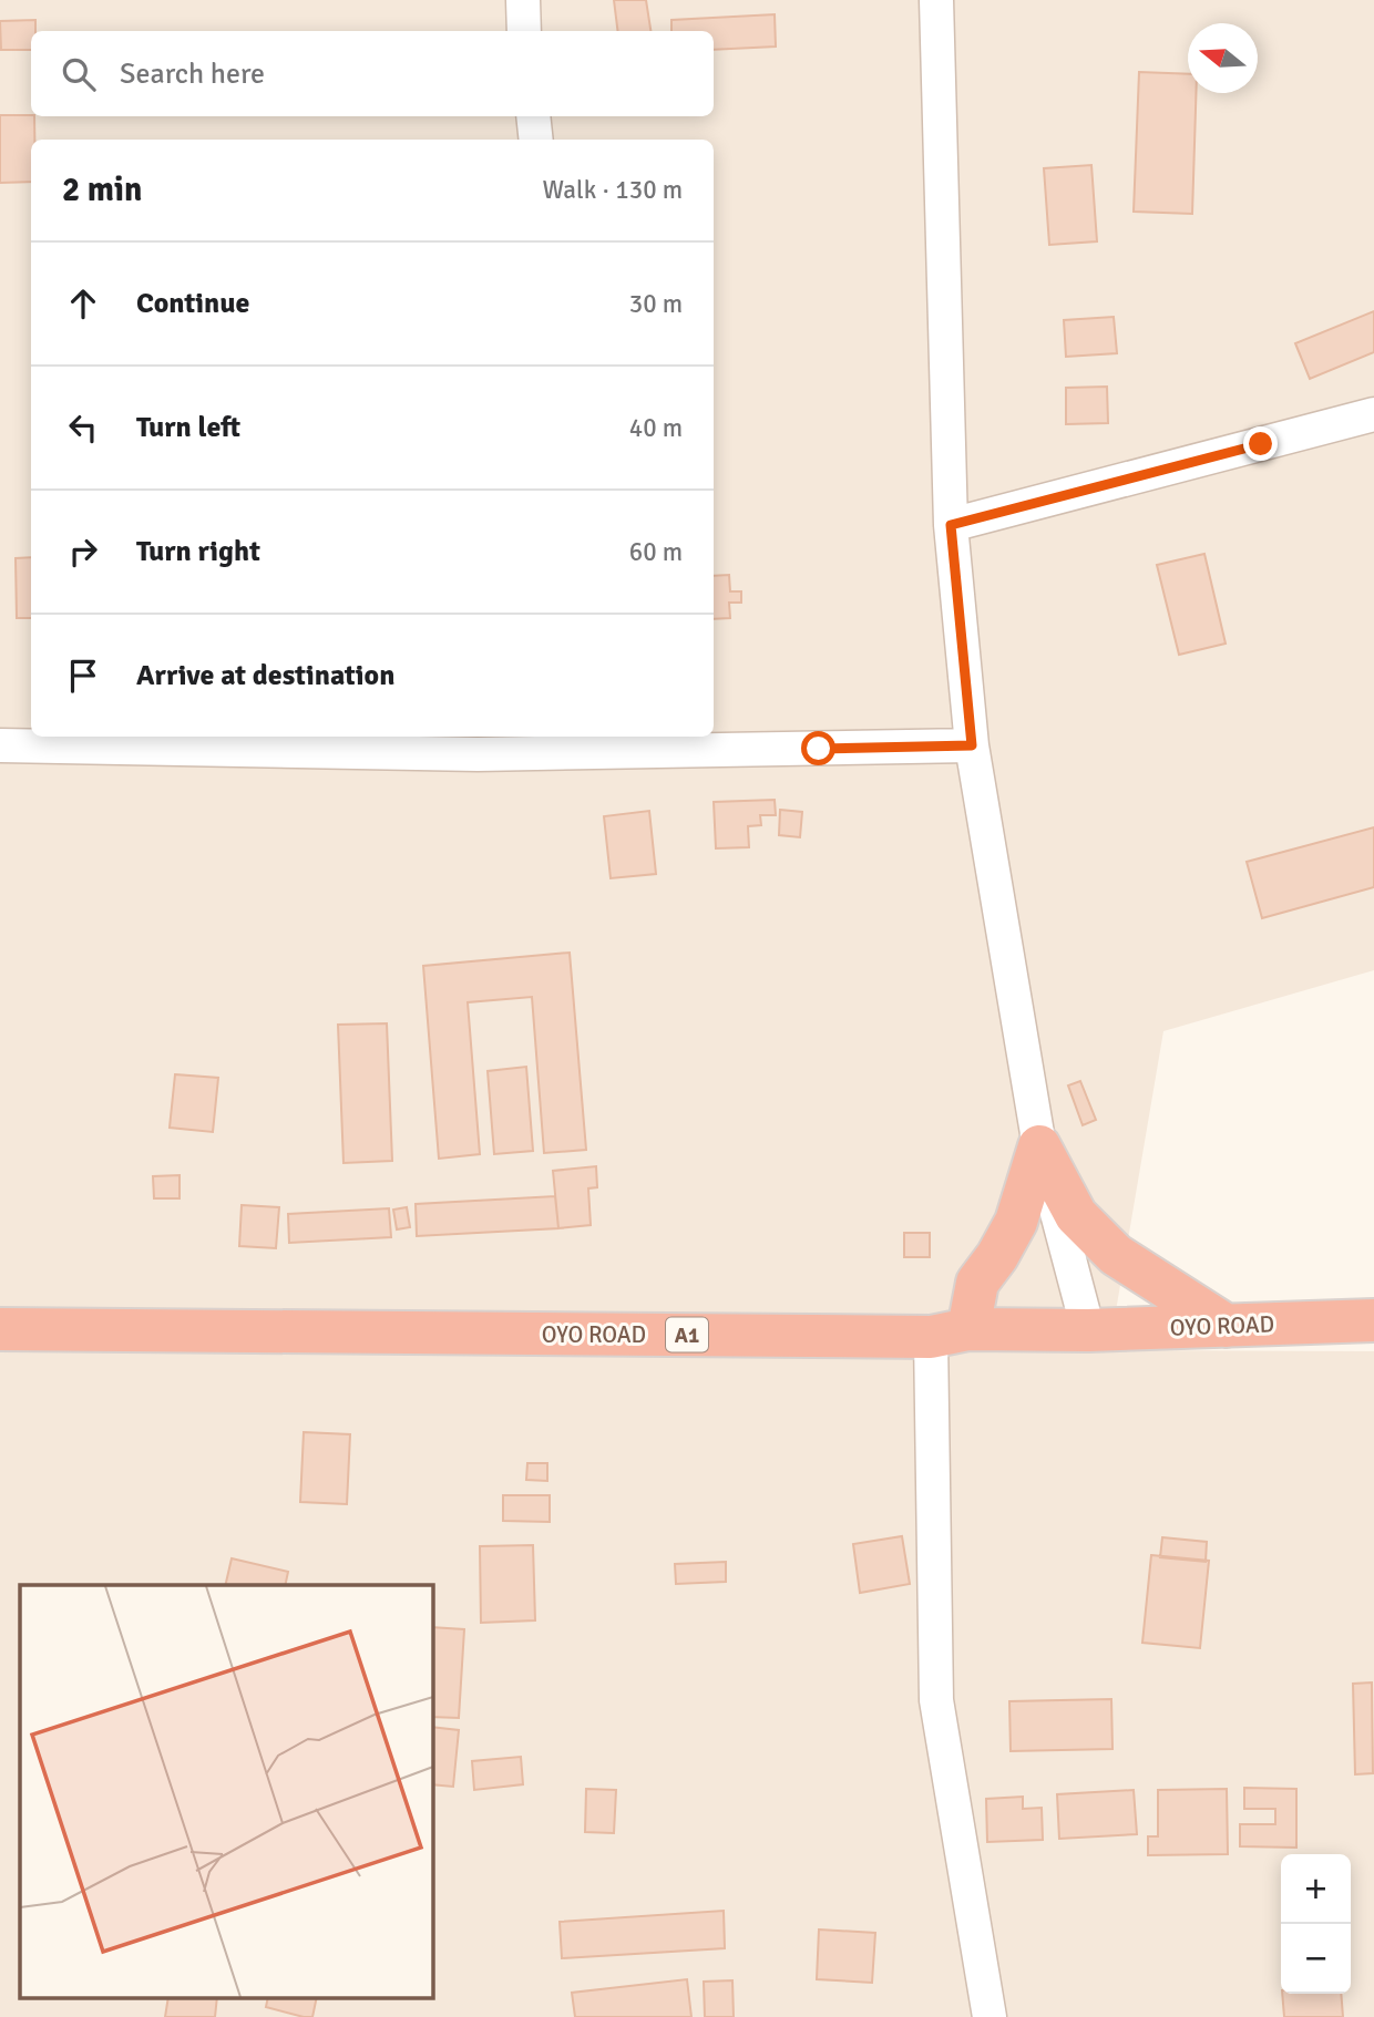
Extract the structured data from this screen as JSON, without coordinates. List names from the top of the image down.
{
  "streets": {
    "highway": ["OYO ROAD", "A1"]
  },
  "north": "left",
  "page": {
    "search": "Search here",
    "heading": ["2 min", "Walk · 130 m"],
    "list": [
      ["Continue", "30 m"],
      ["Turn left", "40 m"],
      ["Turn right", "60 m"],
      "Arrive at destination"
    ],
    "map_buttons": ["+", "−"]
  }
}
